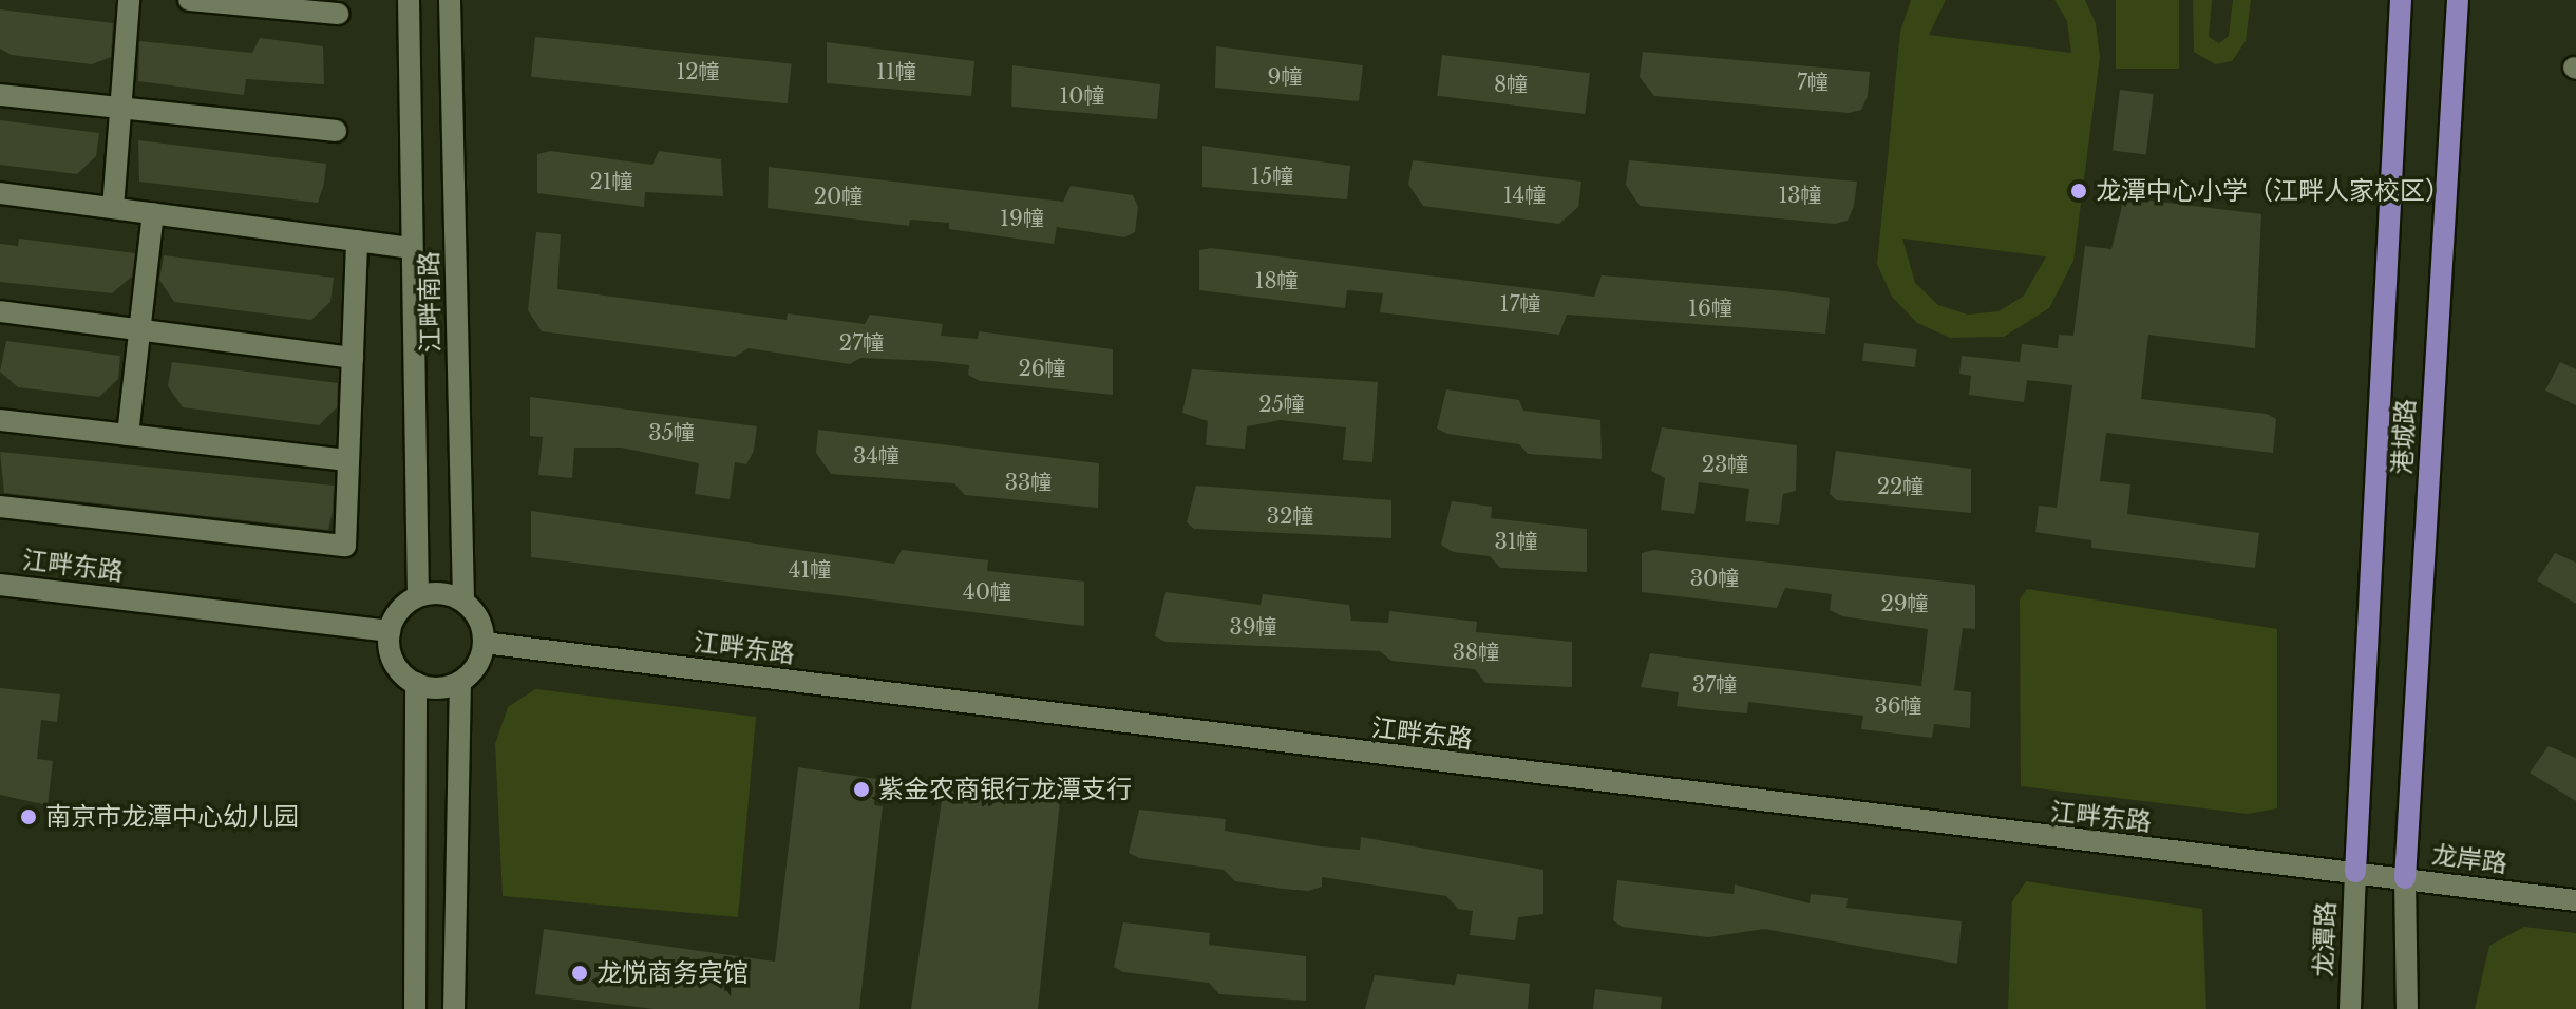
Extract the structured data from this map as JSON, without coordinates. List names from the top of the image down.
{
  "streets": {
    "main road": ["港城路"],
    "street": [
      "江畔南路",
      "江畔东路",
      "龙岸路",
      "龙潭路"
    ]
  },
  "crossings": [
    ["江畔南路", "江畔东路"],
    ["港城路", "江畔东路"],
    ["港城路", "龙岸路"],
    ["港城路", "龙潭路"],
    ["江畔东路", "龙岸路"],
    ["江畔东路", "龙潭路"],
    ["龙岸路", "龙潭路"]
  ],
  "places": [
    "龙潭中心小学（江畔人家校区）",
    "紫金农商银行龙潭支行",
    "南京市龙潭中心幼儿园",
    "龙悦商务宾馆"
  ],
  "house_numbers": [
    "12幢",
    "11幢",
    "9幢",
    "7幢",
    "8幢",
    "10幢",
    "15幢",
    "21幢",
    "14幢",
    "13幢",
    "20幢",
    "19幢",
    "18幢",
    "17幢",
    "16幢",
    "27幢",
    "26幢",
    "25幢",
    "35幢",
    "34幢",
    "23幢",
    "33幢",
    "22幢",
    "32幢",
    "31幢",
    "41幢",
    "30幢",
    "40幢",
    "29幢",
    "39幢",
    "38幢",
    "37幢",
    "36幢"
  ]
}
